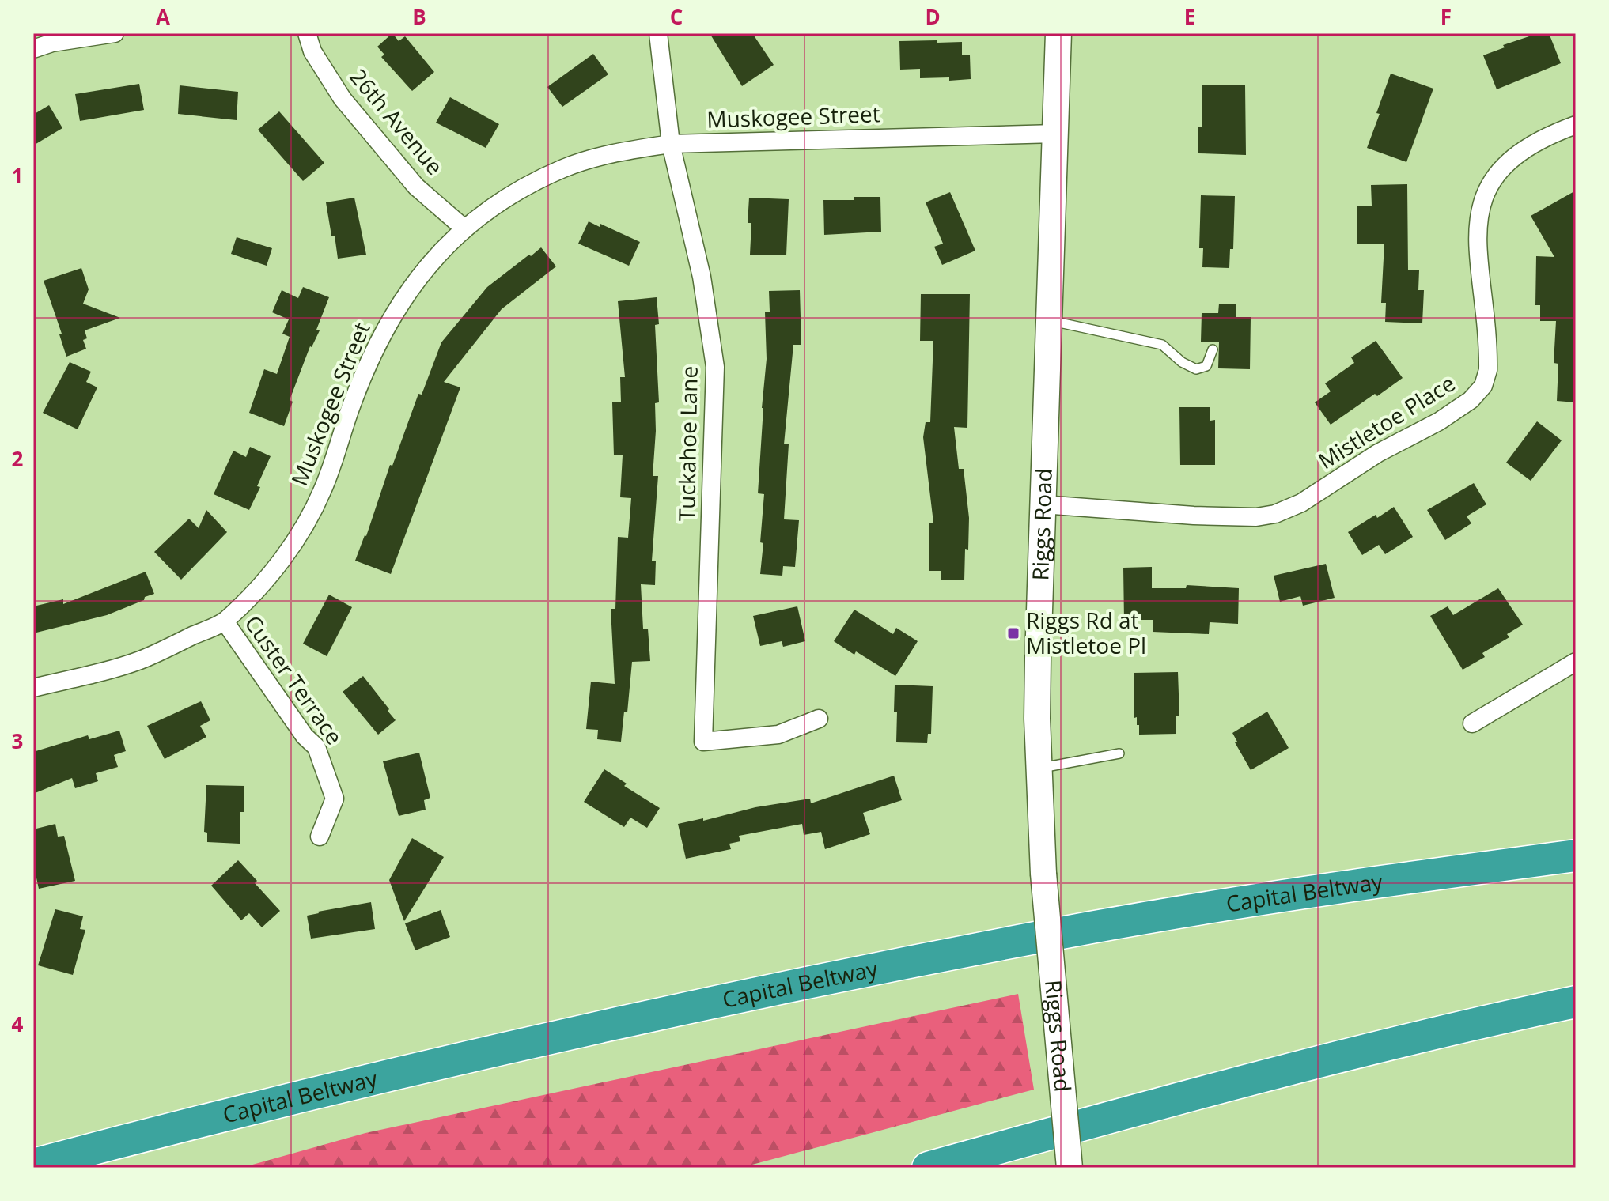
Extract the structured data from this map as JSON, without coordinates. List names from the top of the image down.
{
  "streets": {
    "highway": ["Capital Beltway"],
    "main road": ["Riggs Road"],
    "street": [
      "Muskogee Street",
      "26th Avenue",
      "Mistletoe Place",
      "Tuckahoe Lane",
      "Custer Terrace"
    ]
  },
  "crossings": [
    ["Muskogee Street", "26th Avenue"],
    ["Muskogee Street", "Tuckahoe Lane"],
    ["Muskogee Street", "Riggs Road"],
    ["Muskogee Street", "Custer Terrace"],
    ["Mistletoe Place", "Riggs Road"]
  ],
  "places": {
    "transit": ["Riggs Rd at Mistletoe Pl"]
  },
  "grid": {
    "columns": [
      "A",
      "B",
      "C",
      "D",
      "E",
      "F"
    ],
    "rows": [
      "1",
      "2",
      "3",
      "4"
    ]
  }
}
